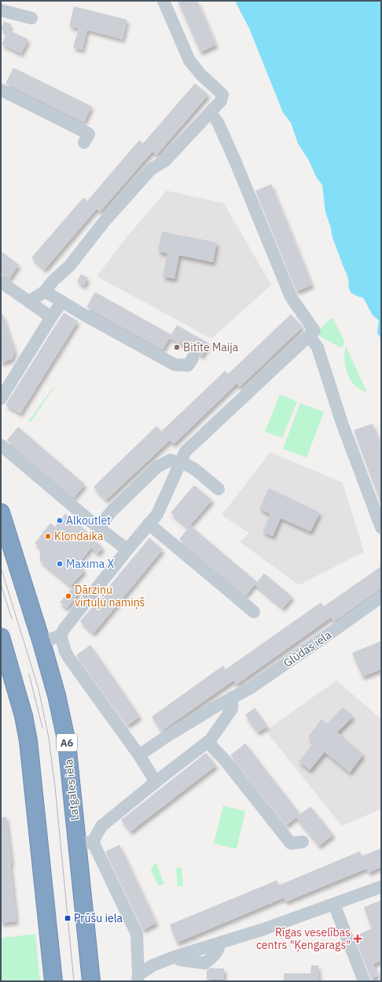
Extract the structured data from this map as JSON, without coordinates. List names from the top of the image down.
{
  "streets": {
    "highway": ["A6", "Latgales iela"],
    "street": ["Glūdas iela"]
  },
  "places": {
    "other": [
      "Bitīte Maija",
      "Alkoutlet",
      "Klondaika",
      "Maxima X",
      "Dārziņu virtuļu namiņš"
    ],
    "transit": ["Prūšu iela"],
    "health": ["Rīgas veselības centrs \"Ķengarags\""]
  }
}
